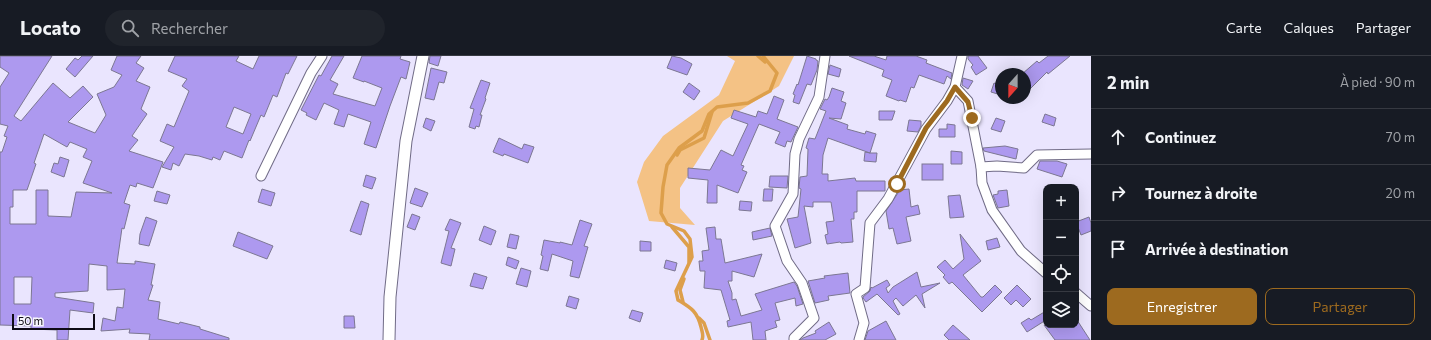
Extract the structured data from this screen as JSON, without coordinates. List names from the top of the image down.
{
  "scale_bar": "50 m",
  "north": "bottom",
  "page": {
    "header": "Locato",
    "search": "Rechercher",
    "nav": ["Carte", "Calques", "Partager"],
    "heading": ["2 min", "À pied · 90 m"],
    "list": [
      ["Continuez", "70 m"],
      ["Tournez à droite", "20 m"],
      "Arrivée à destination"
    ],
    "map_buttons": ["+", "−"],
    "buttons": ["Enregistrer", "Partager"],
    "scale": "50 m"
  }
}
